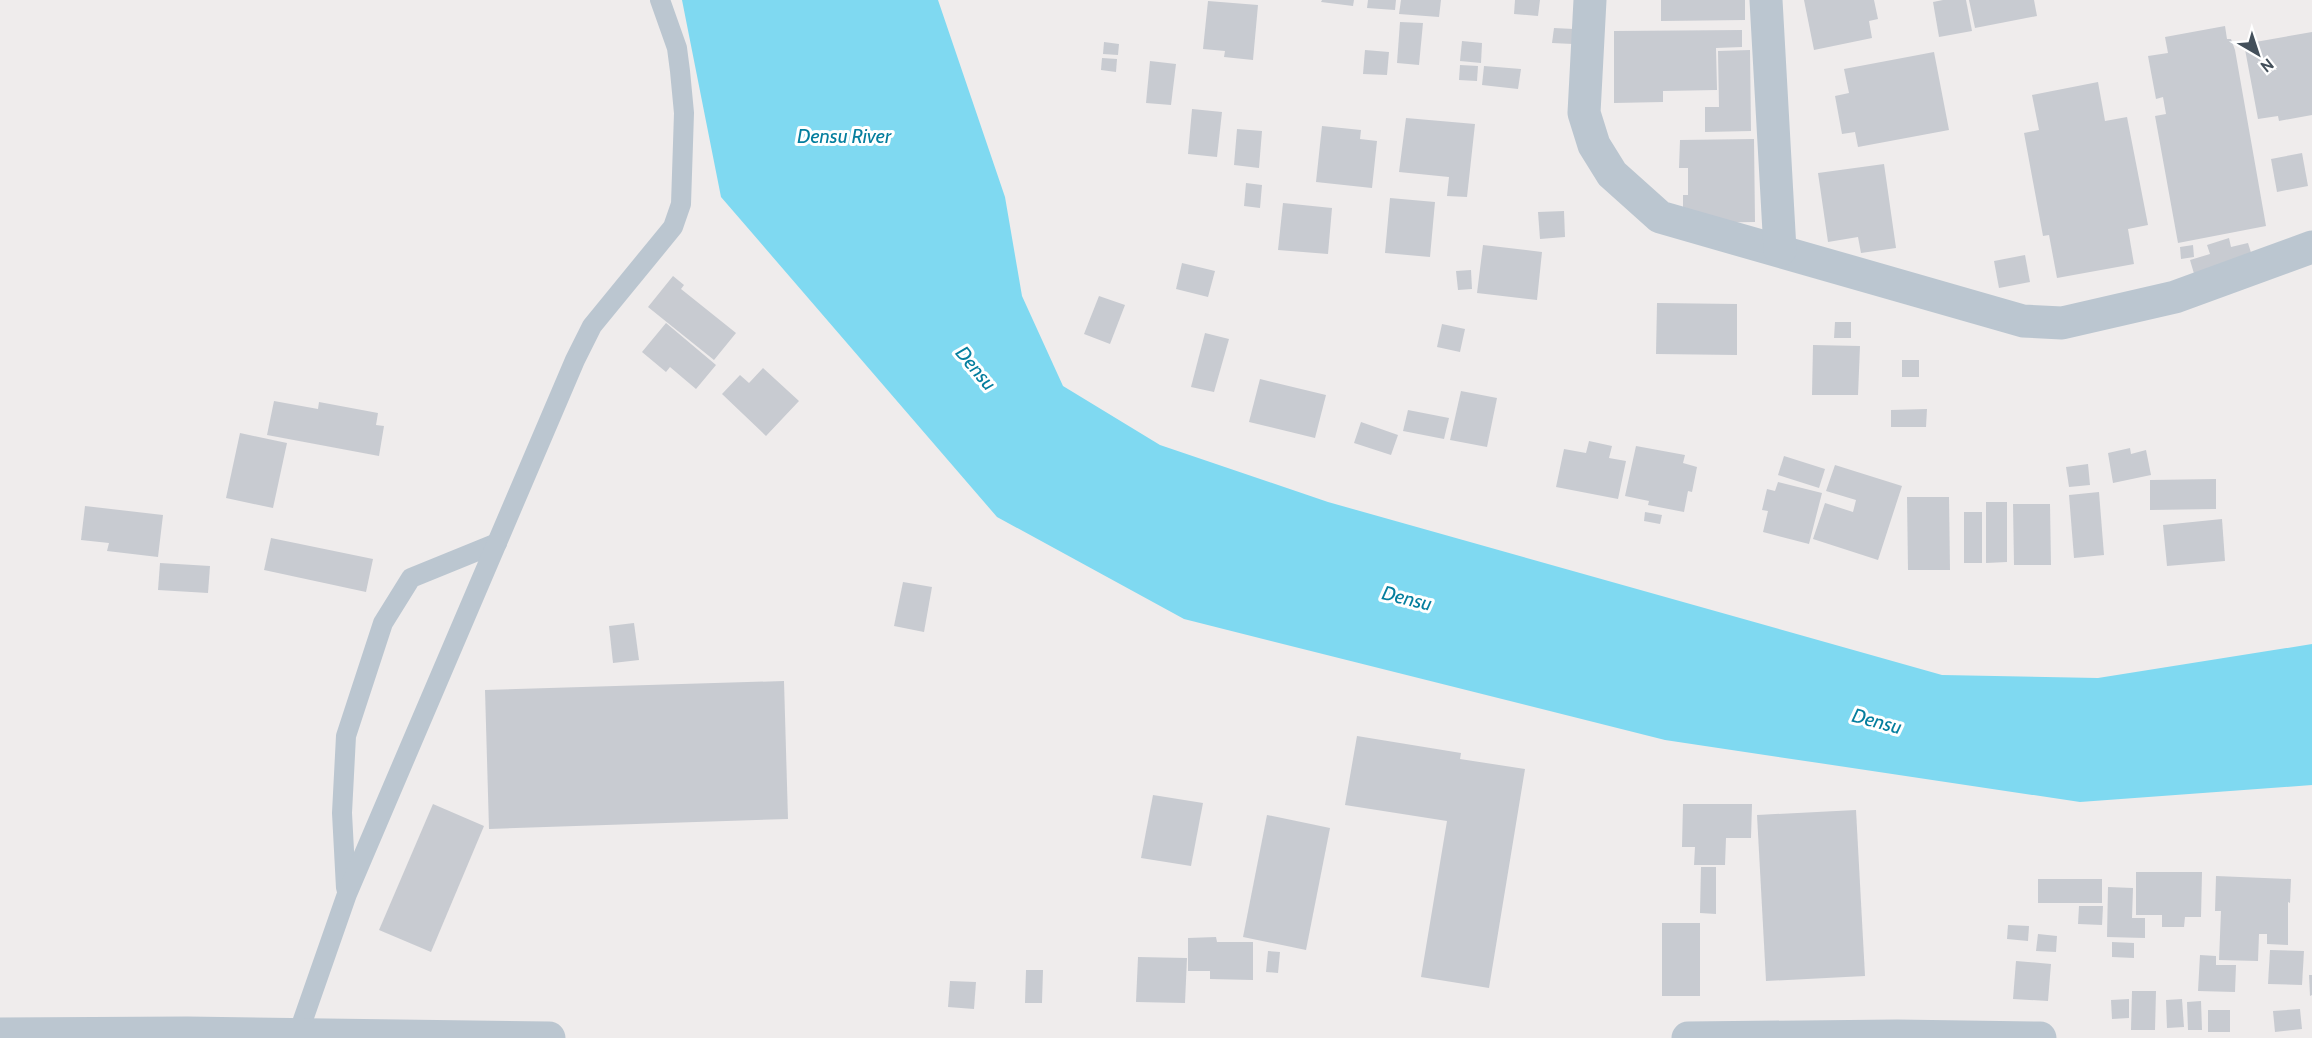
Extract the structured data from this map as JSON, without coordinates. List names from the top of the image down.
{
  "water": ["Densu River", "Densu"],
  "north": "bottom right"
}
